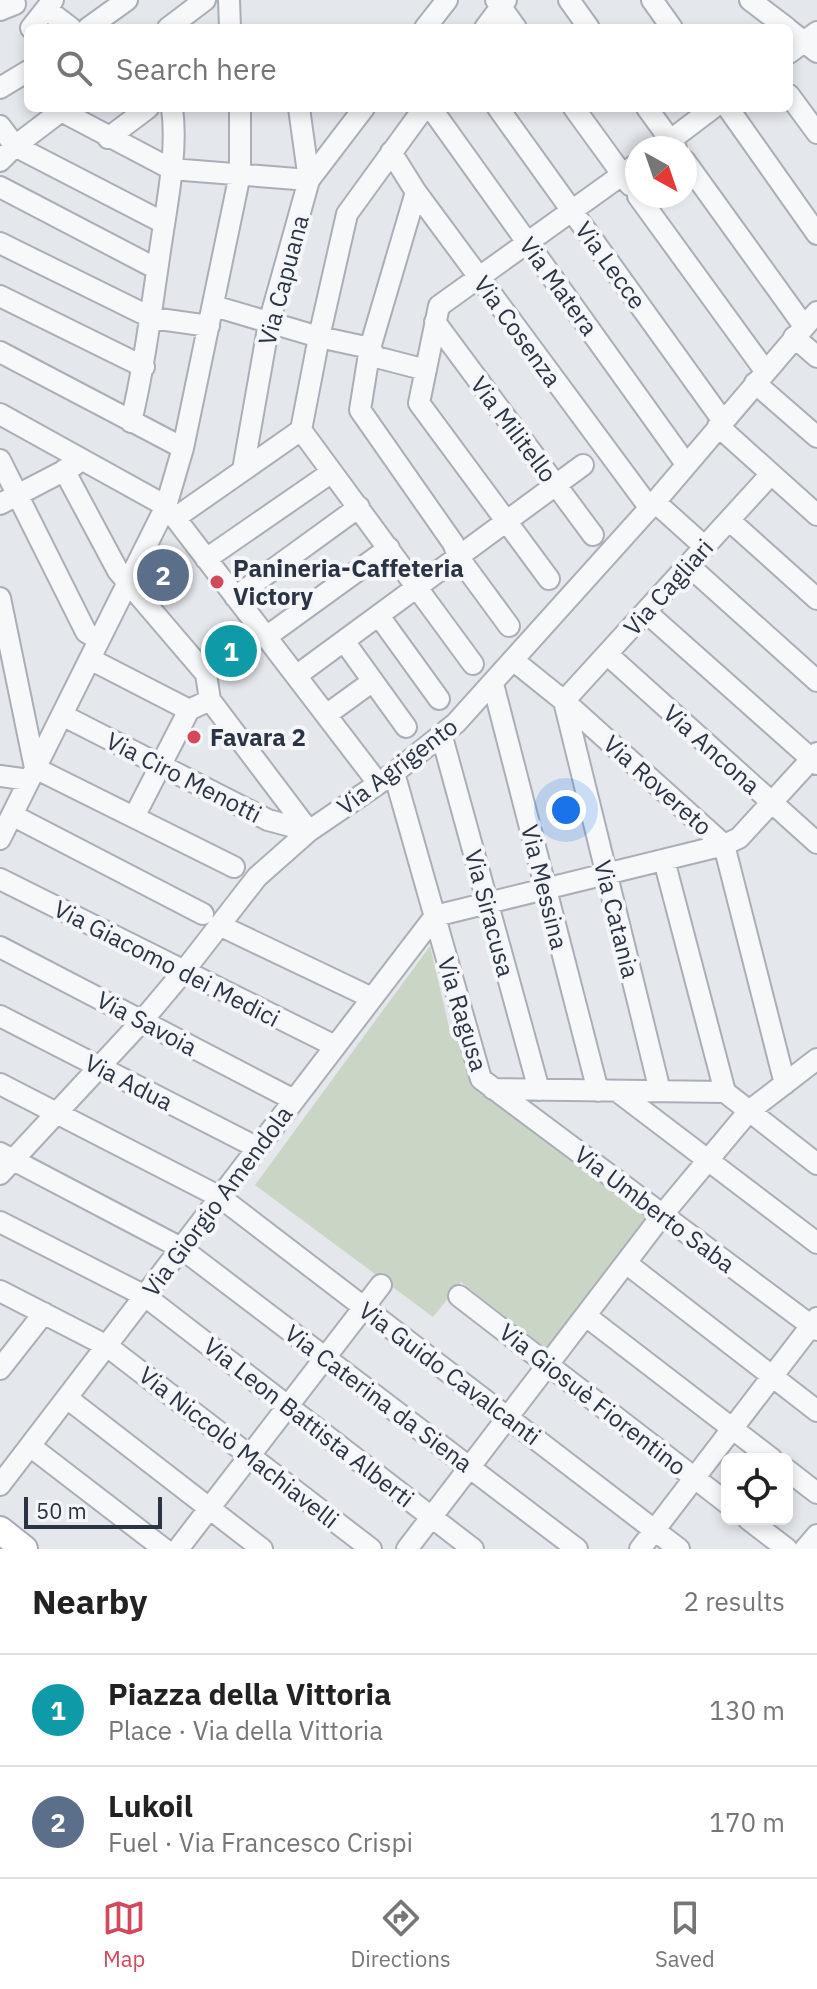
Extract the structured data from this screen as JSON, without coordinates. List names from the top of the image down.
{
  "streets": {
    "street": [
      "Via Lecce",
      "Via Capuana",
      "Via Matera",
      "Via Cosenza",
      "Via Militello",
      "Via Cagliari",
      "Via Ancona",
      "Via Agrigento",
      "Via Ciro Menotti",
      "Via Rovereto",
      "Via Messina",
      "Via Siracusa",
      "Via Catania",
      "Via Giacomo dei Medici",
      "Via Ragusa",
      "Via Savoia",
      "Via Adua",
      "Via Giorgio Amendola",
      "Via Umberto Saba",
      "Via Guido Cavalcanti",
      "Via Caterina da Siena",
      "Via Giosuè Fiorentino",
      "Via Leon Battista Alberti",
      "Via Niccolò Machiavelli"
    ]
  },
  "crossings": [
    ["Via Lecce", "Via Cagliari"],
    ["Via Lecce", "Via Agrigento"],
    ["Via Matera", "Via Agrigento"],
    ["Via Cosenza", "Via Cagliari"],
    ["Via Cosenza", "Via Agrigento"],
    ["Via Cagliari", "Via Ancona"],
    ["Via Cagliari", "Via Rovereto"],
    ["Via Cagliari", "Via Catania"],
    ["Via Agrigento", "Via Ciro Menotti"],
    ["Via Agrigento", "Via Rovereto"],
    ["Via Agrigento", "Via Messina"],
    ["Via Agrigento", "Via Siracusa"],
    ["Via Agrigento", "Via Giacomo dei Medici"],
    ["Via Agrigento", "Via Ragusa"],
    ["Via Agrigento", "Via Savoia"],
    ["Via Agrigento", "Via Adua"],
    ["Via Agrigento", "Via Guido Cavalcanti"],
    ["Via Agrigento", "Via Caterina da Siena"],
    ["Via Rovereto", "Via Catania"],
    ["Via Messina", "Via Ragusa"],
    ["Via Siracusa", "Via Ragusa"],
    ["Via Catania", "Via Ragusa"],
    ["Via Giacomo dei Medici", "Via Giorgio Amendola"],
    ["Via Ragusa", "Via Giorgio Amendola"],
    ["Via Ragusa", "Via Umberto Saba"],
    ["Via Savoia", "Via Giorgio Amendola"],
    ["Via Adua", "Via Giorgio Amendola"],
    ["Via Giorgio Amendola", "Via Guido Cavalcanti"],
    ["Via Giorgio Amendola", "Via Caterina da Siena"],
    ["Via Giorgio Amendola", "Via Leon Battista Alberti"],
    ["Via Giorgio Amendola", "Via Niccolò Machiavelli"]
  ],
  "places": ["Panineria-Caffeteria Victory", "Favara 2"],
  "scale_bar": "50 m",
  "north": "bottom right",
  "page": {
    "search": "Search here",
    "pins": ["2", "1"],
    "scale": "50 m",
    "heading": ["Nearby", "2 results"],
    "list": [
      {
        "mark": "1",
        "name": "Piazza della Vittoria",
        "note": "Place · Via della Vittoria",
        "value": "130 m"
      },
      {
        "mark": "2",
        "name": "Lukoil",
        "note": "Fuel · Via Francesco Crispi",
        "value": "170 m"
      }
    ],
    "nav": ["Map", "Directions", "Saved"]
  }
}
